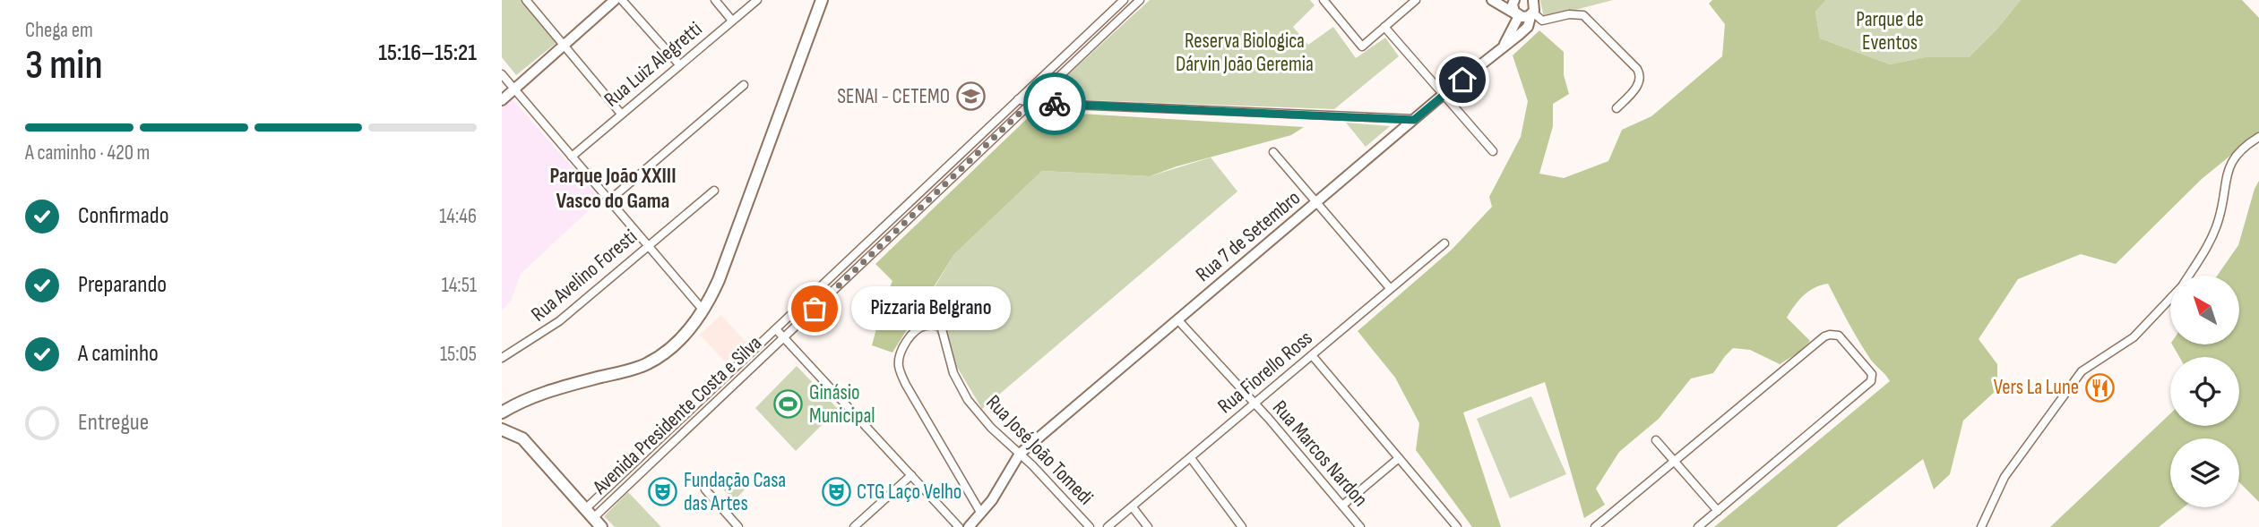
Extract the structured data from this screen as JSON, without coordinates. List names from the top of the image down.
{
  "streets": {
    "street": [
      "Rua Luiz Alegretti",
      "Rua 7 de Setembro",
      "Rua Avelino Foresti",
      "Rua Fiorello Ross",
      "Avenida Presidente Costa e Silva",
      "Rua José João Tomedi",
      "Rua Marcos Nardon"
    ]
  },
  "crossings": [
    ["Rua 7 de Setembro", "Rua José João Tomedi"],
    ["Rua 7 de Setembro", "Rua Marcos Nardon"],
    ["Rua Fiorello Ross", "Rua Marcos Nardon"]
  ],
  "districts": ["Parque João XXIII Vasco do Gama"],
  "parks": ["Parque de Eventos", "Reserva Biologica Dárvin João Geremia"],
  "places": {
    "school or university": ["SENAI - CETEMO"],
    "other": ["Pizzaria Belgrano"],
    "restaurant": ["Vers La Lune"],
    "sports": ["Ginásio Municipal"],
    "theatre": ["Fundação Casa das Artes", "CTG Laço Velho"]
  },
  "north": "top left",
  "page": {
    "heading": ["3 min", "Chega em", "15:16–15:21"],
    "bar": "A caminho · 420 m",
    "list": [
      ["Confirmado", "14:46"],
      ["Preparando", "14:51"],
      ["A caminho", "15:05"],
      "Entregue"
    ],
    "bubble": "Pizzaria Belgrano"
  }
}
